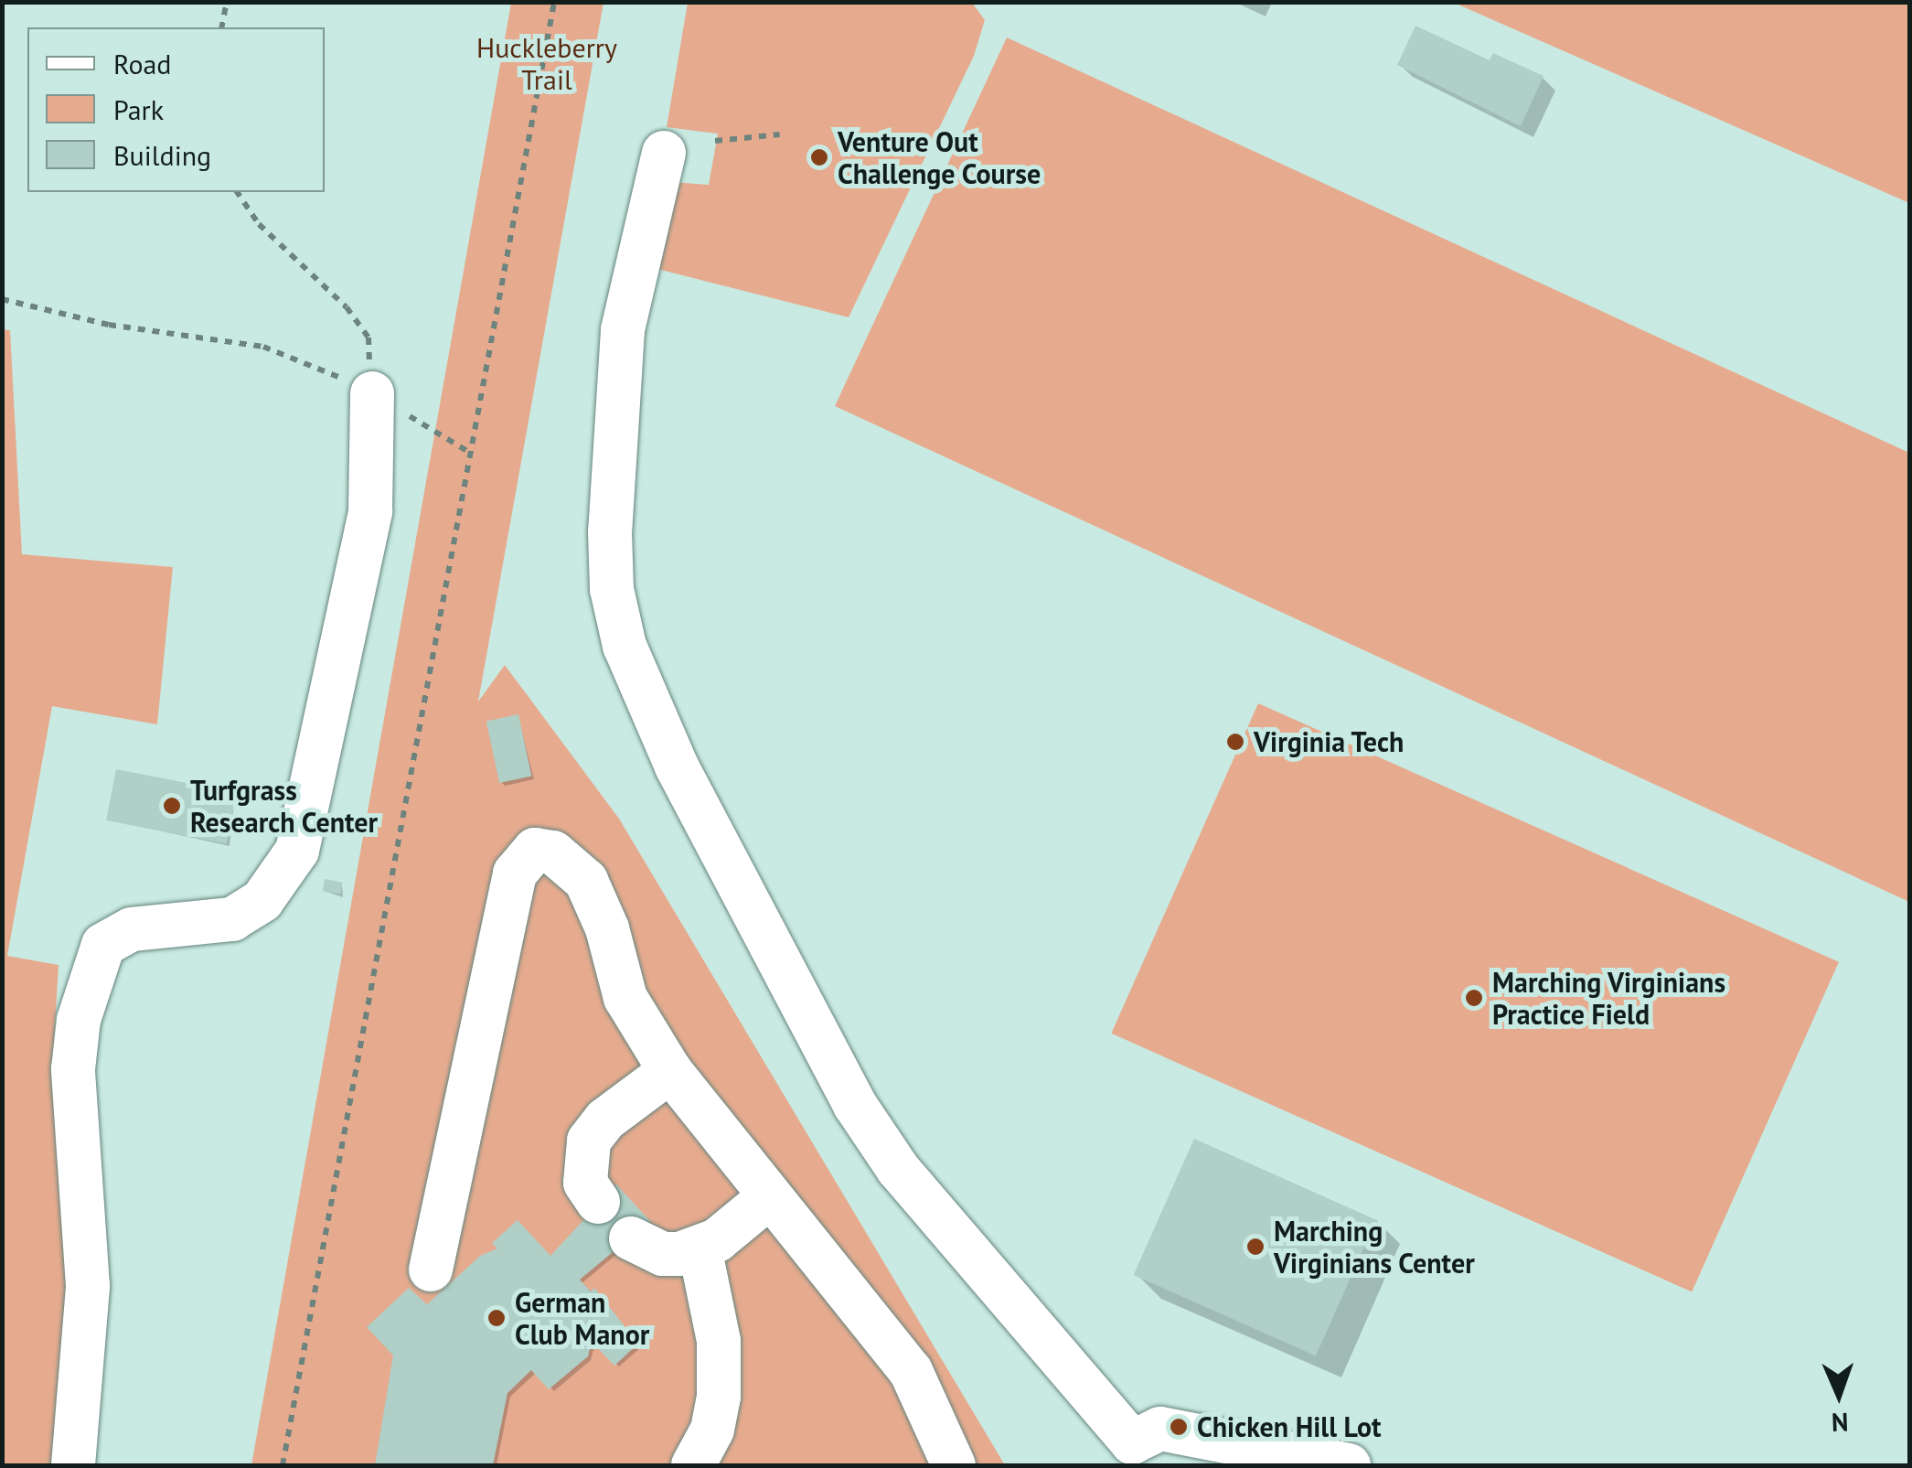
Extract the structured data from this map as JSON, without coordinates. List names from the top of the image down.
{
  "parks": ["Huckleberry Trail"],
  "places": [
    "Venture Out Challenge Course",
    "Virginia Tech",
    "Turfgrass Research Center",
    "Marching Virginians Practice Field",
    "Marching Virginians Center",
    "German Club Manor",
    "Chicken Hill Lot"
  ],
  "legend": ["Road", "Park", "Building"],
  "north": "bottom"
}
